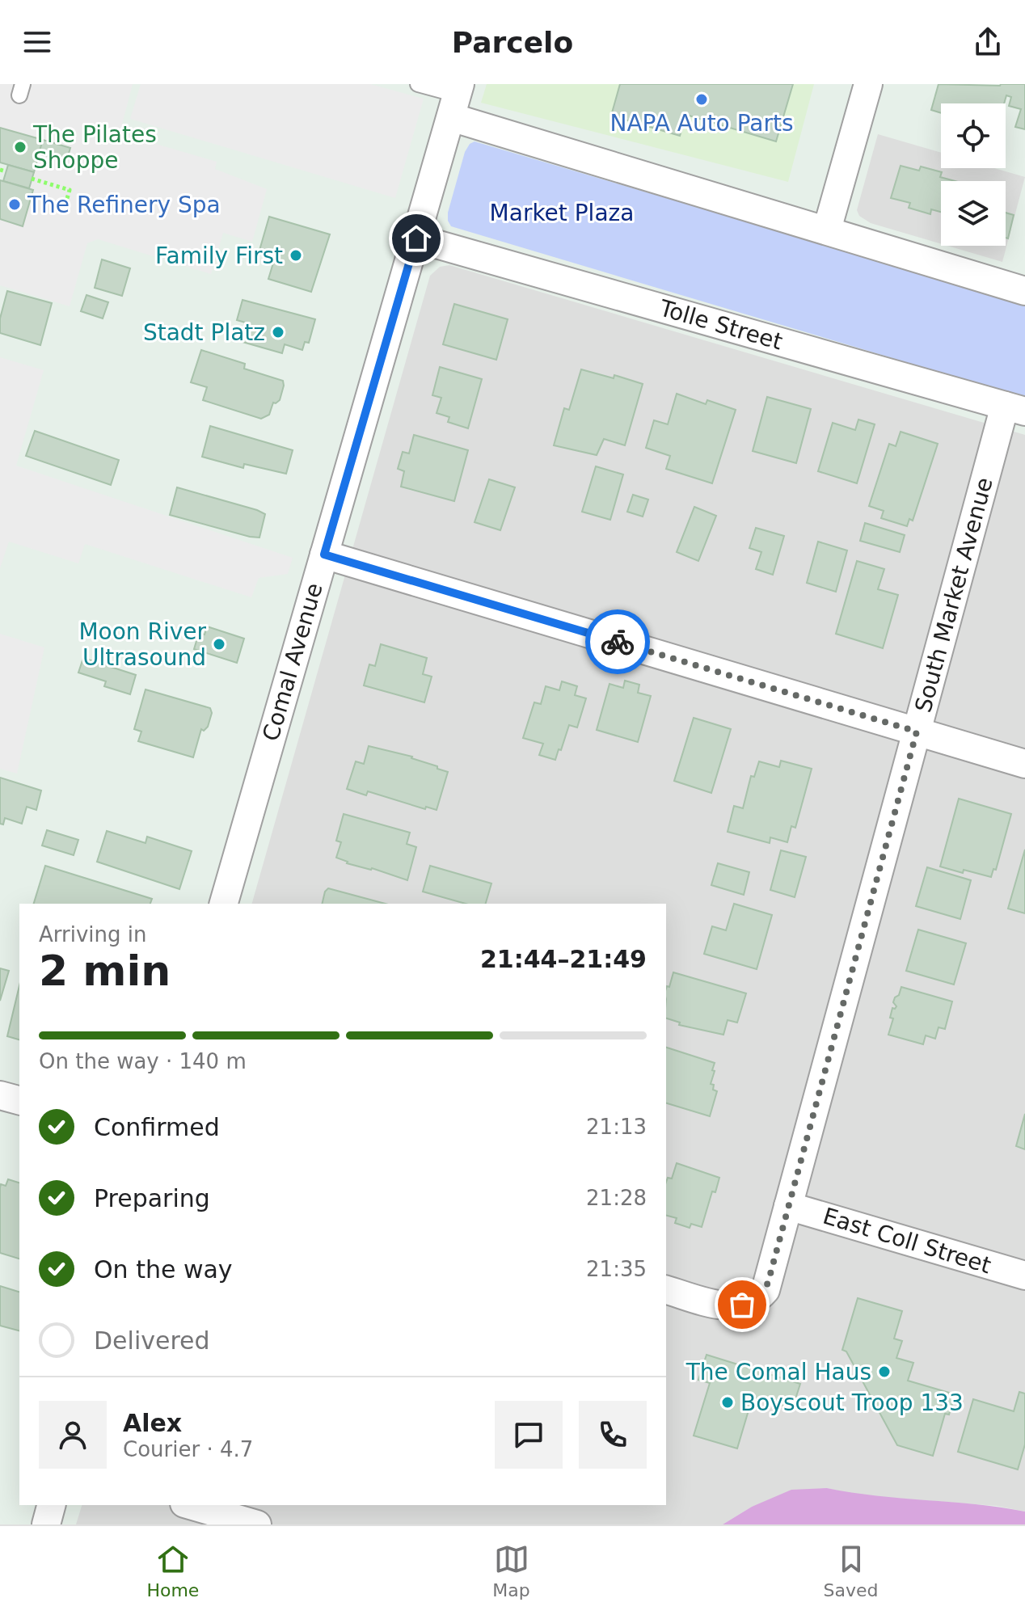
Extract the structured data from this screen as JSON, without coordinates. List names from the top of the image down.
{
  "streets": {
    "street": [
      "Tolle Street",
      "South Market Avenue",
      "Comal Avenue",
      "East Coll Street"
    ]
  },
  "crossings": [
    ["Tolle Street", "South Market Avenue"],
    ["Tolle Street", "Comal Avenue"],
    ["South Market Avenue", "East Coll Street"]
  ],
  "parks": ["Market Plaza"],
  "places": [
    "NAPA Auto Parts",
    "The Pilates Shoppe",
    "The Refinery Spa",
    "Family First",
    "Stadt Platz",
    "Moon River Ultrasound",
    "The Comal Haus",
    "Boyscout Troop 133"
  ],
  "page": {
    "header": "Parcelo",
    "heading": ["2 min", "Arriving in", "21:44–21:49"],
    "panel": ["Alex", "Courier · 4.7"],
    "bar": "On the way · 140 m",
    "list": [
      ["Confirmed", "21:13"],
      ["Preparing", "21:28"],
      ["On the way", "21:35"],
      "Delivered"
    ],
    "tabs": ["Home", "Map", "Saved"]
  }
}
